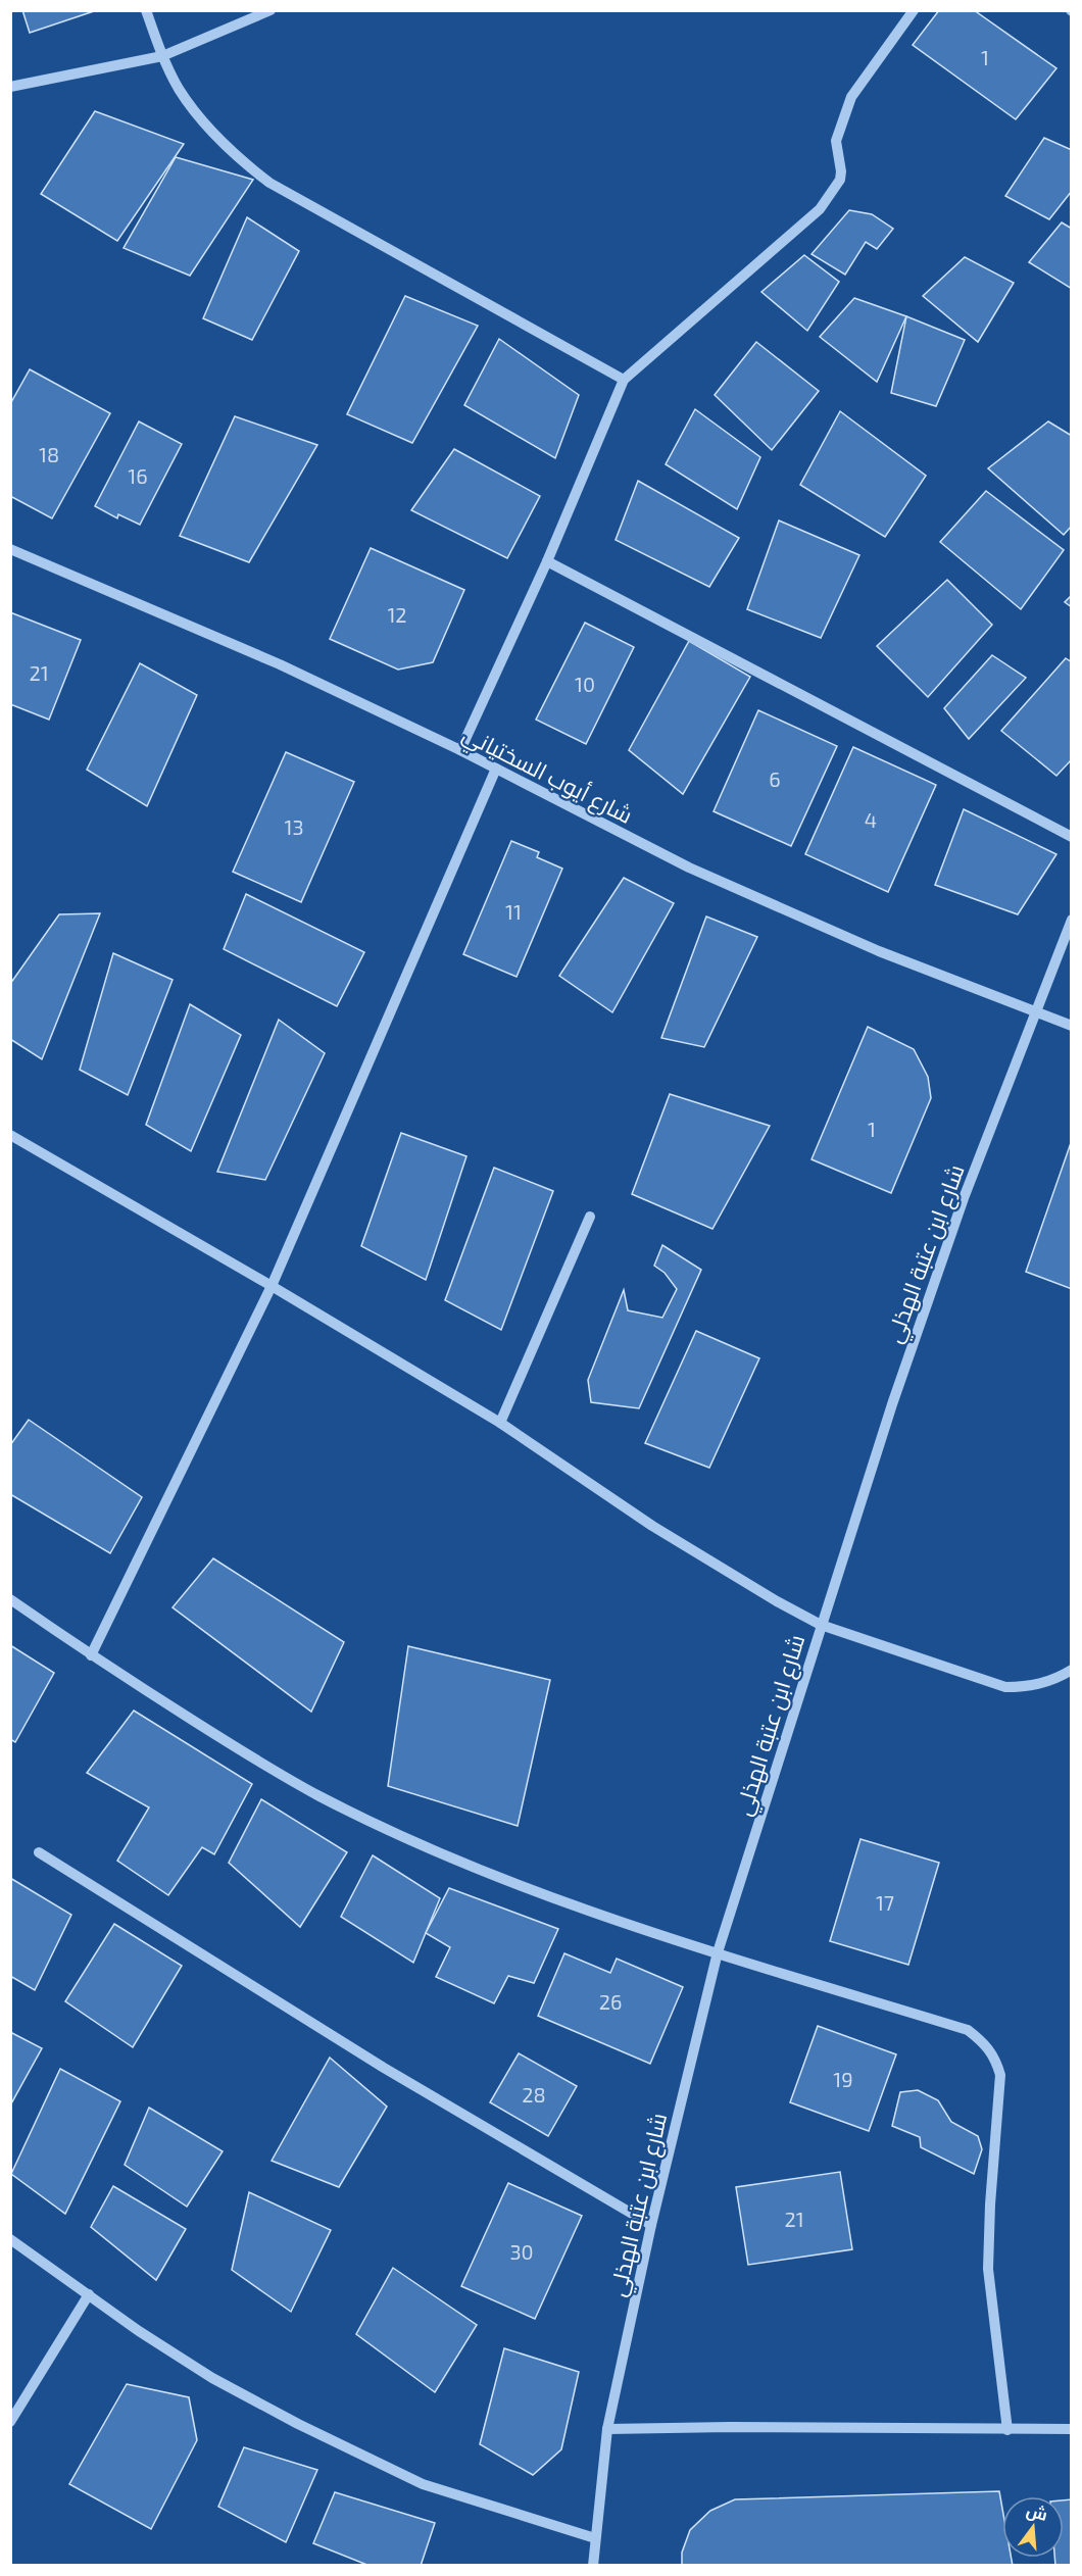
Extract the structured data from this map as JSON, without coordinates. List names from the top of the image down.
{
  "streets": {
    "street": ["شارع أيوب السختياني", "شارع ابن عتبة الهذلي"]
  },
  "crossings": [
    ["شارع أيوب السختياني", "شارع ابن عتبة الهذلي"]
  ],
  "house_numbers": [
    "1",
    "18",
    "16",
    "12",
    "21",
    "10",
    "6",
    "4",
    "13",
    "11",
    "1",
    "17",
    "26",
    "19",
    "28",
    "21",
    "30"
  ],
  "north": "top"
}
